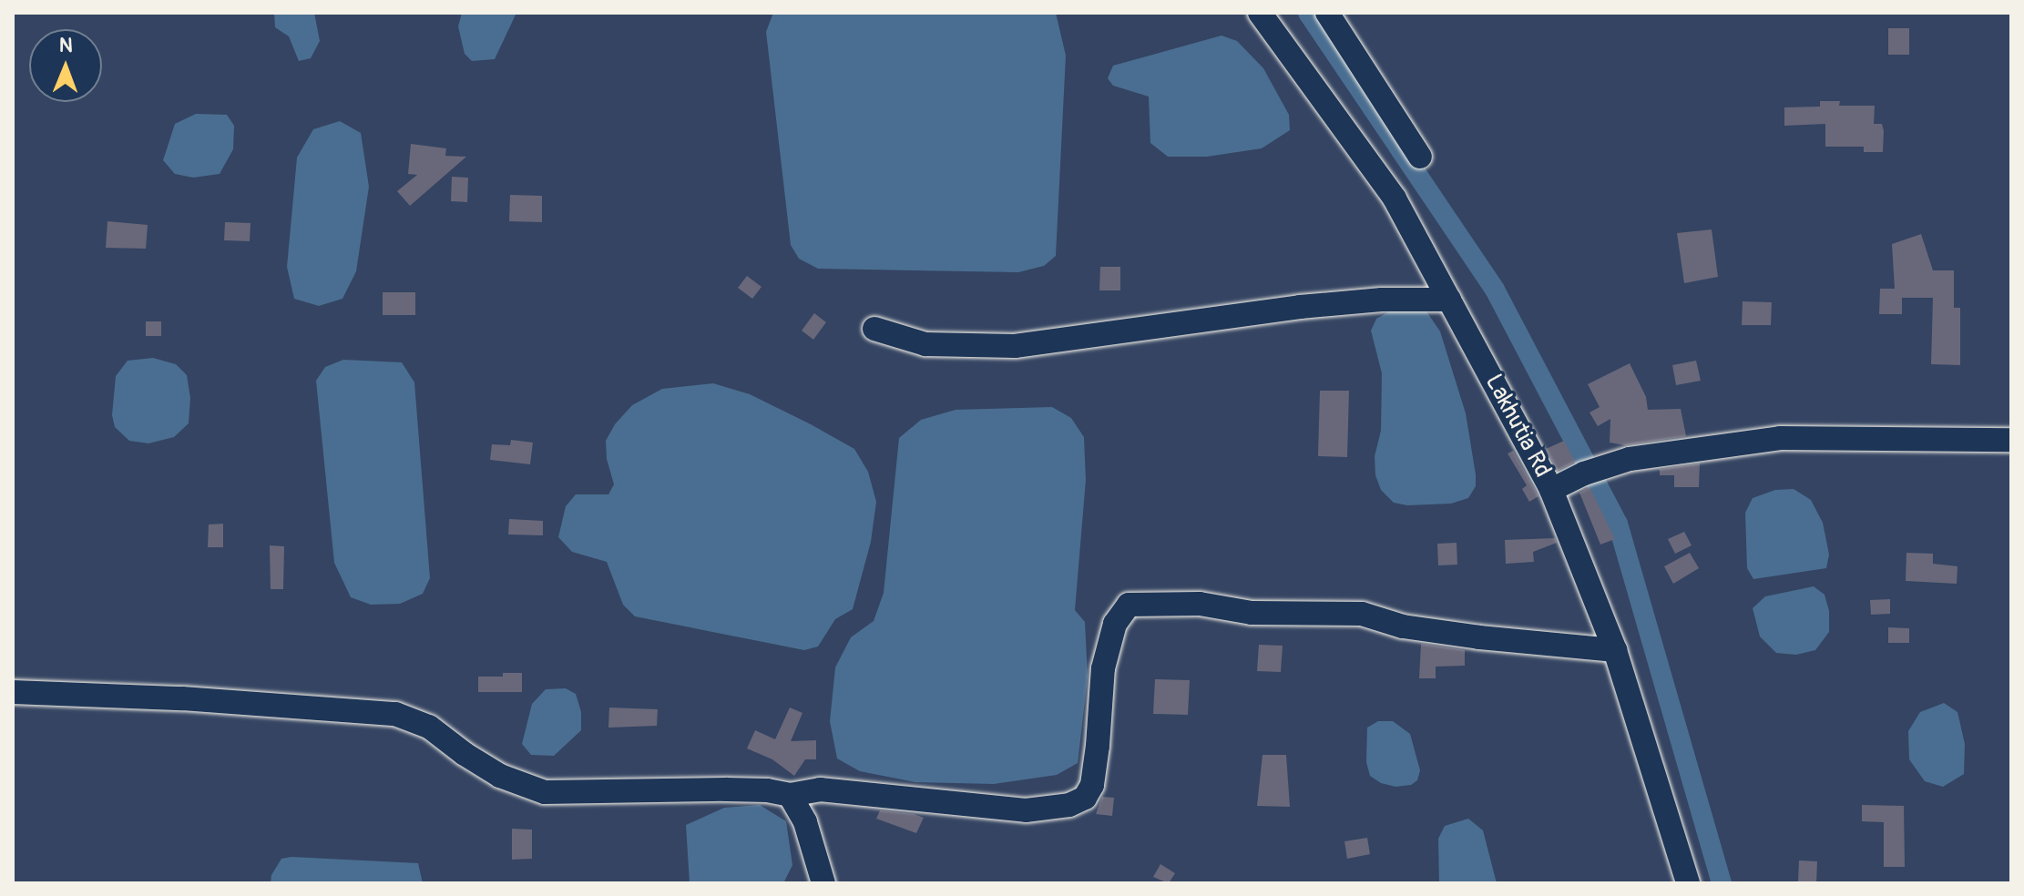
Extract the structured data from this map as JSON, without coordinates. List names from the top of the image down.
{
  "streets": {
    "street": ["Lakhutia Rd"]
  },
  "north": "top"
}
